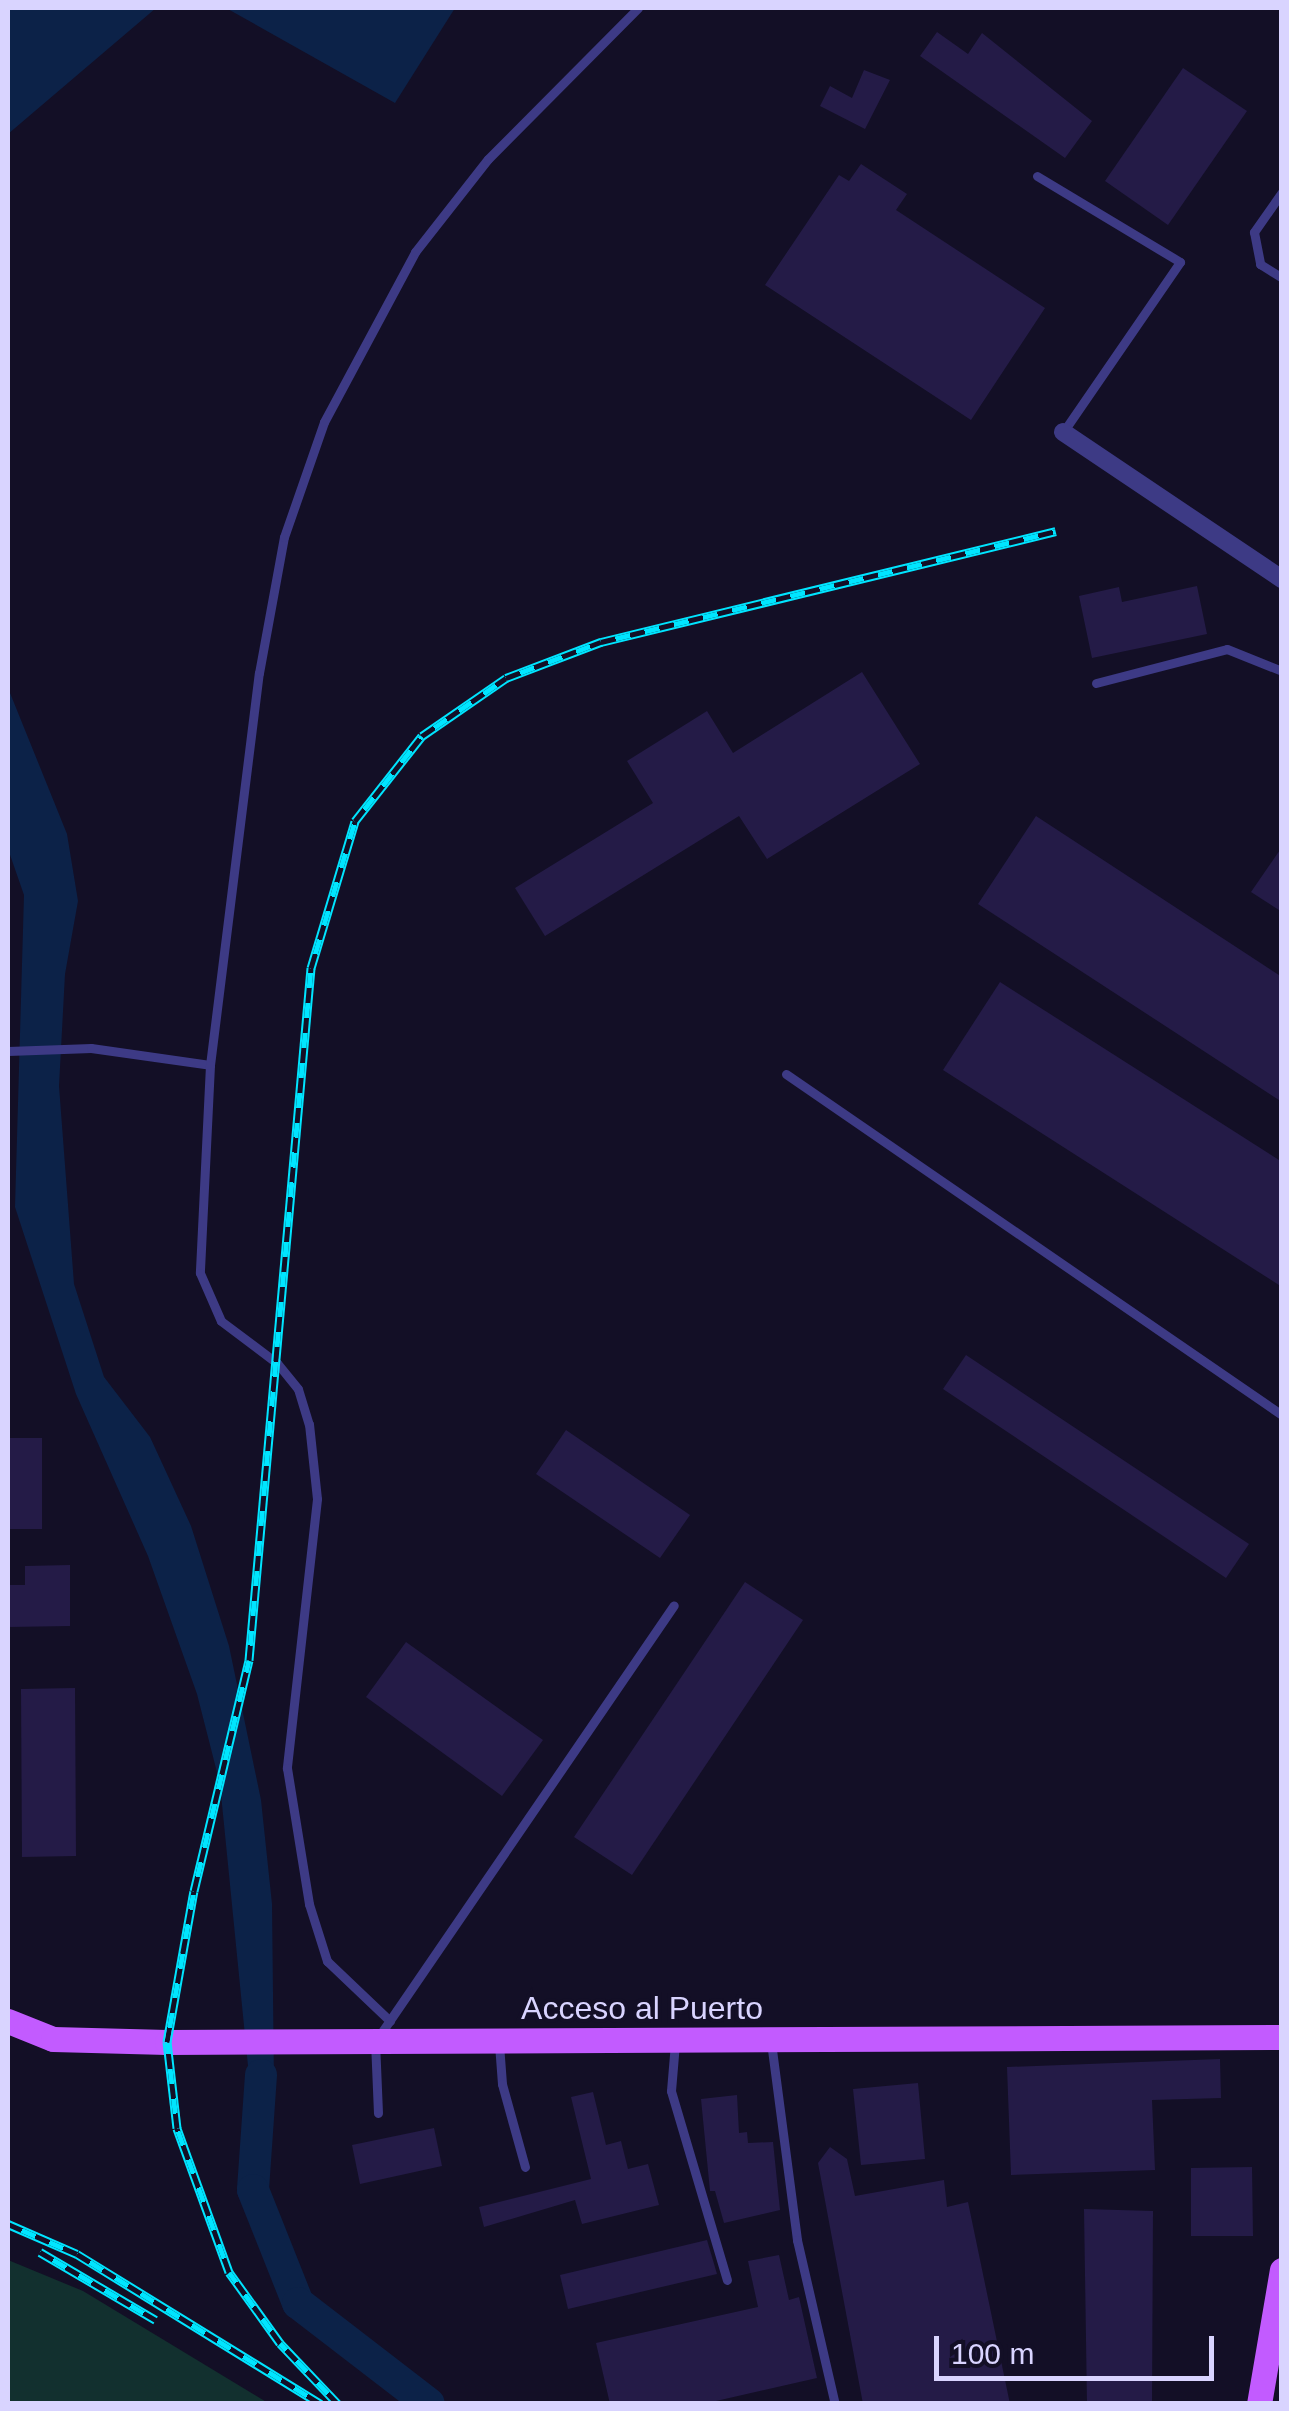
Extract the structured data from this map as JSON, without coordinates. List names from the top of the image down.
{
  "streets": {
    "main road": ["Acceso al Puerto"]
  },
  "scale_bar": "100 m"
}
